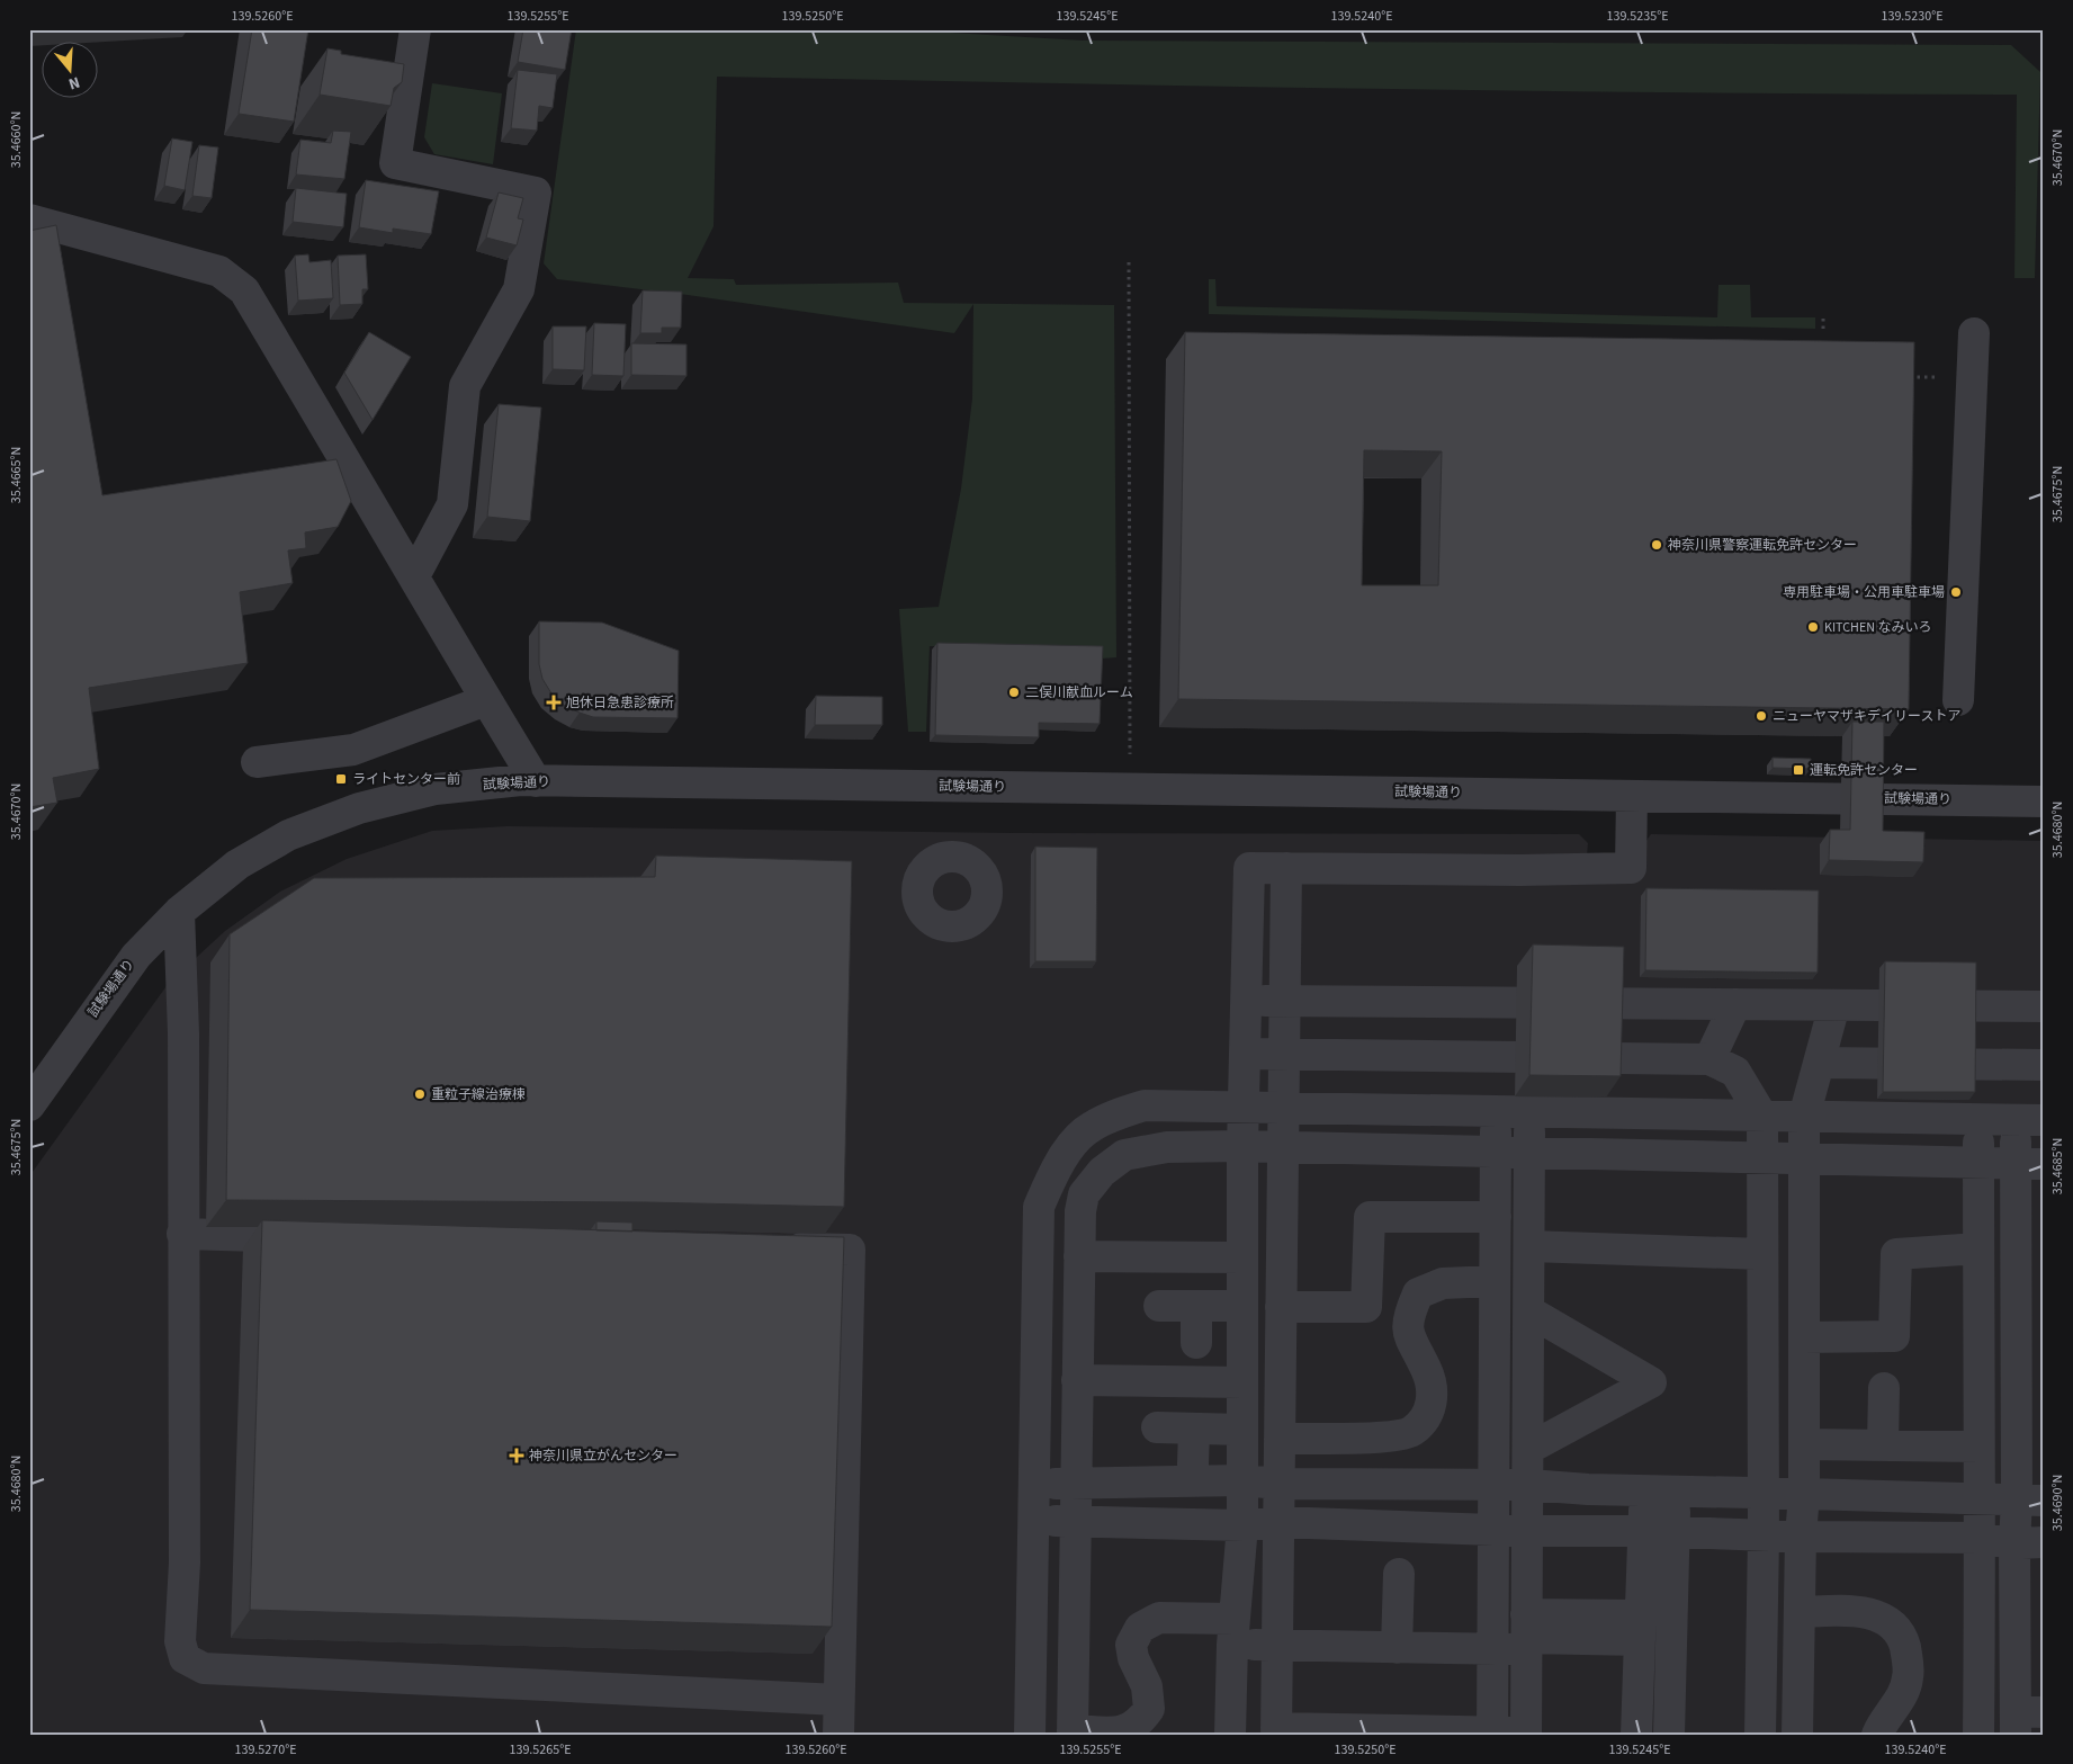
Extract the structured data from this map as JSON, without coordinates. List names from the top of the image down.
{
  "streets": {
    "street": ["試験場通り"]
  },
  "places": {
    "other": [
      "神奈川県警察運転免許センター",
      "専用駐車場・公用車駐車場",
      "KITCHEN なみいろ",
      "二俣川献血ルーム",
      "ニューヤマザキデイリーストア",
      "重粒子線治療棟"
    ],
    "health": ["旭休日急患診療所", "神奈川県立がんセンター"],
    "transit": ["運転免許センター", "ライトセンター前"]
  },
  "north": "bottom",
  "coordinates": [
    "139.5260°E",
    "139.5255°E",
    "139.5250°E",
    "139.5245°E",
    "139.5240°E",
    "139.5235°E",
    "139.5230°E",
    "35.4660°N",
    "35.4670°N",
    "35.4665°N",
    "35.4675°N",
    "35.4680°N",
    "35.4685°N",
    "35.4690°N",
    "139.5270°E",
    "139.5265°E"
  ]
}
